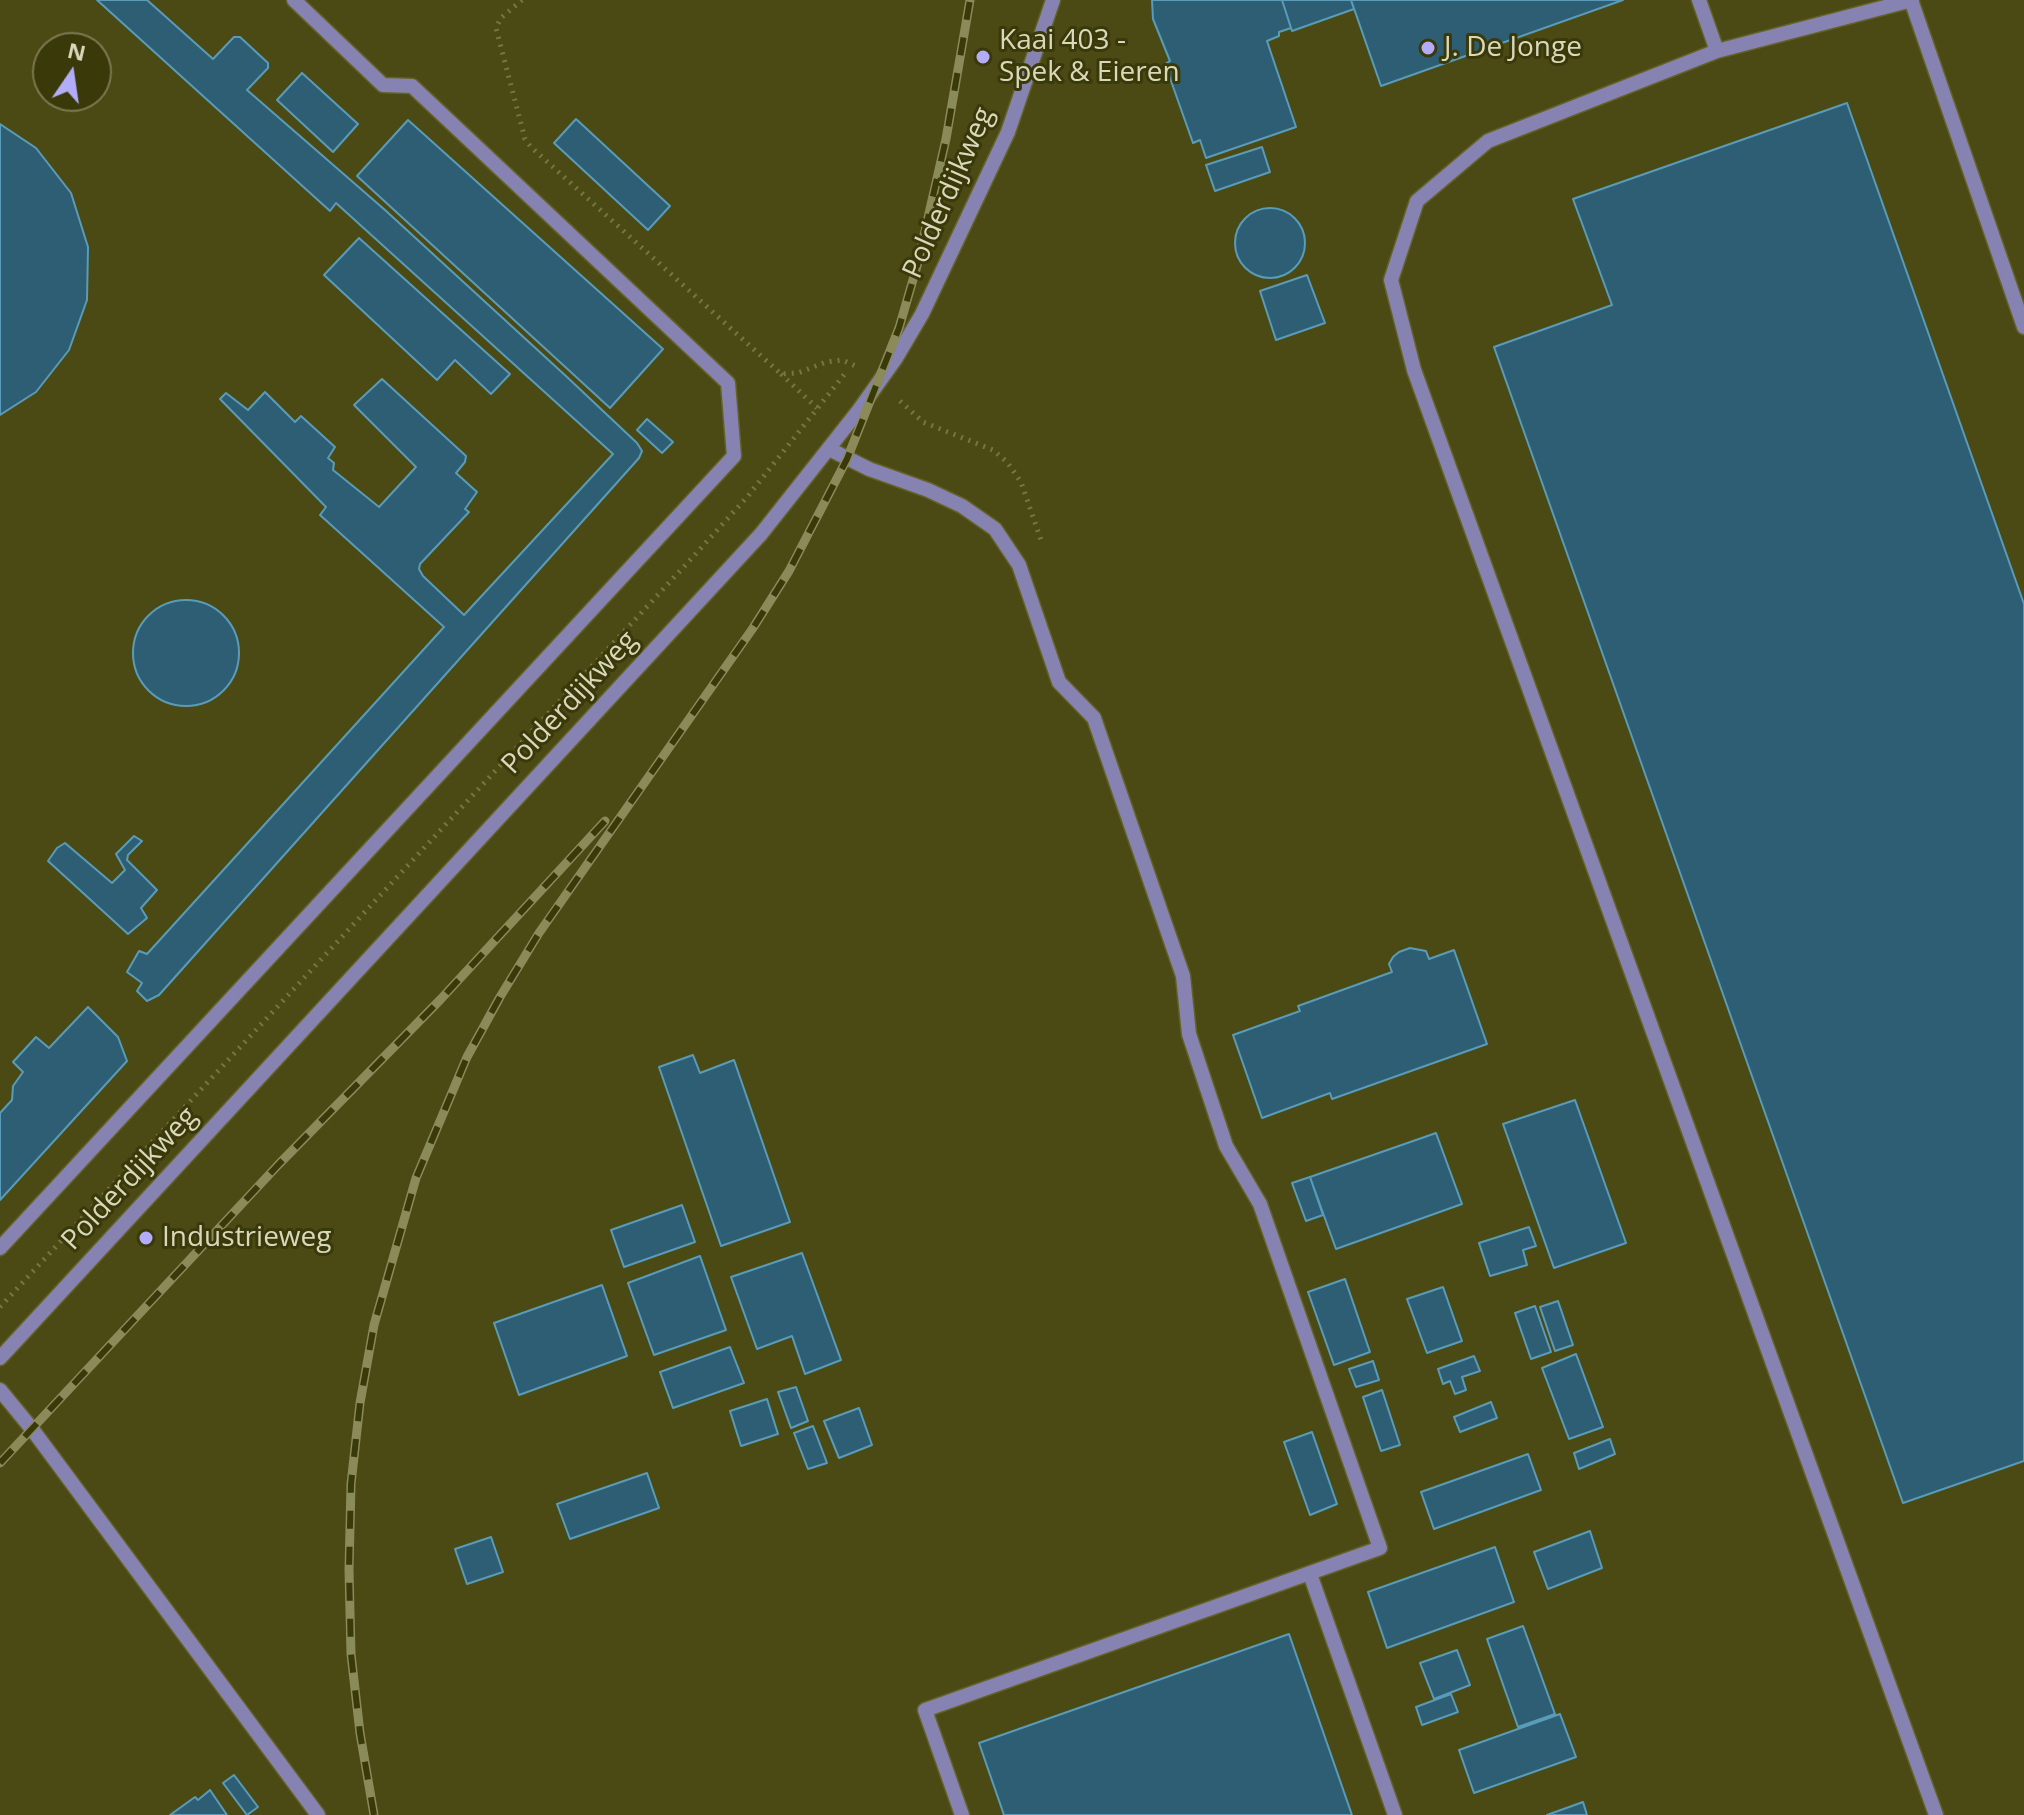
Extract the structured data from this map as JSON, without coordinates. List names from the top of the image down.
{
  "streets": {
    "street": ["Polderdijkweg"]
  },
  "places": ["J. De Jonge", "Kaai 403 - Spek & Eieren", "Industrieweg"],
  "north": "top"
}
